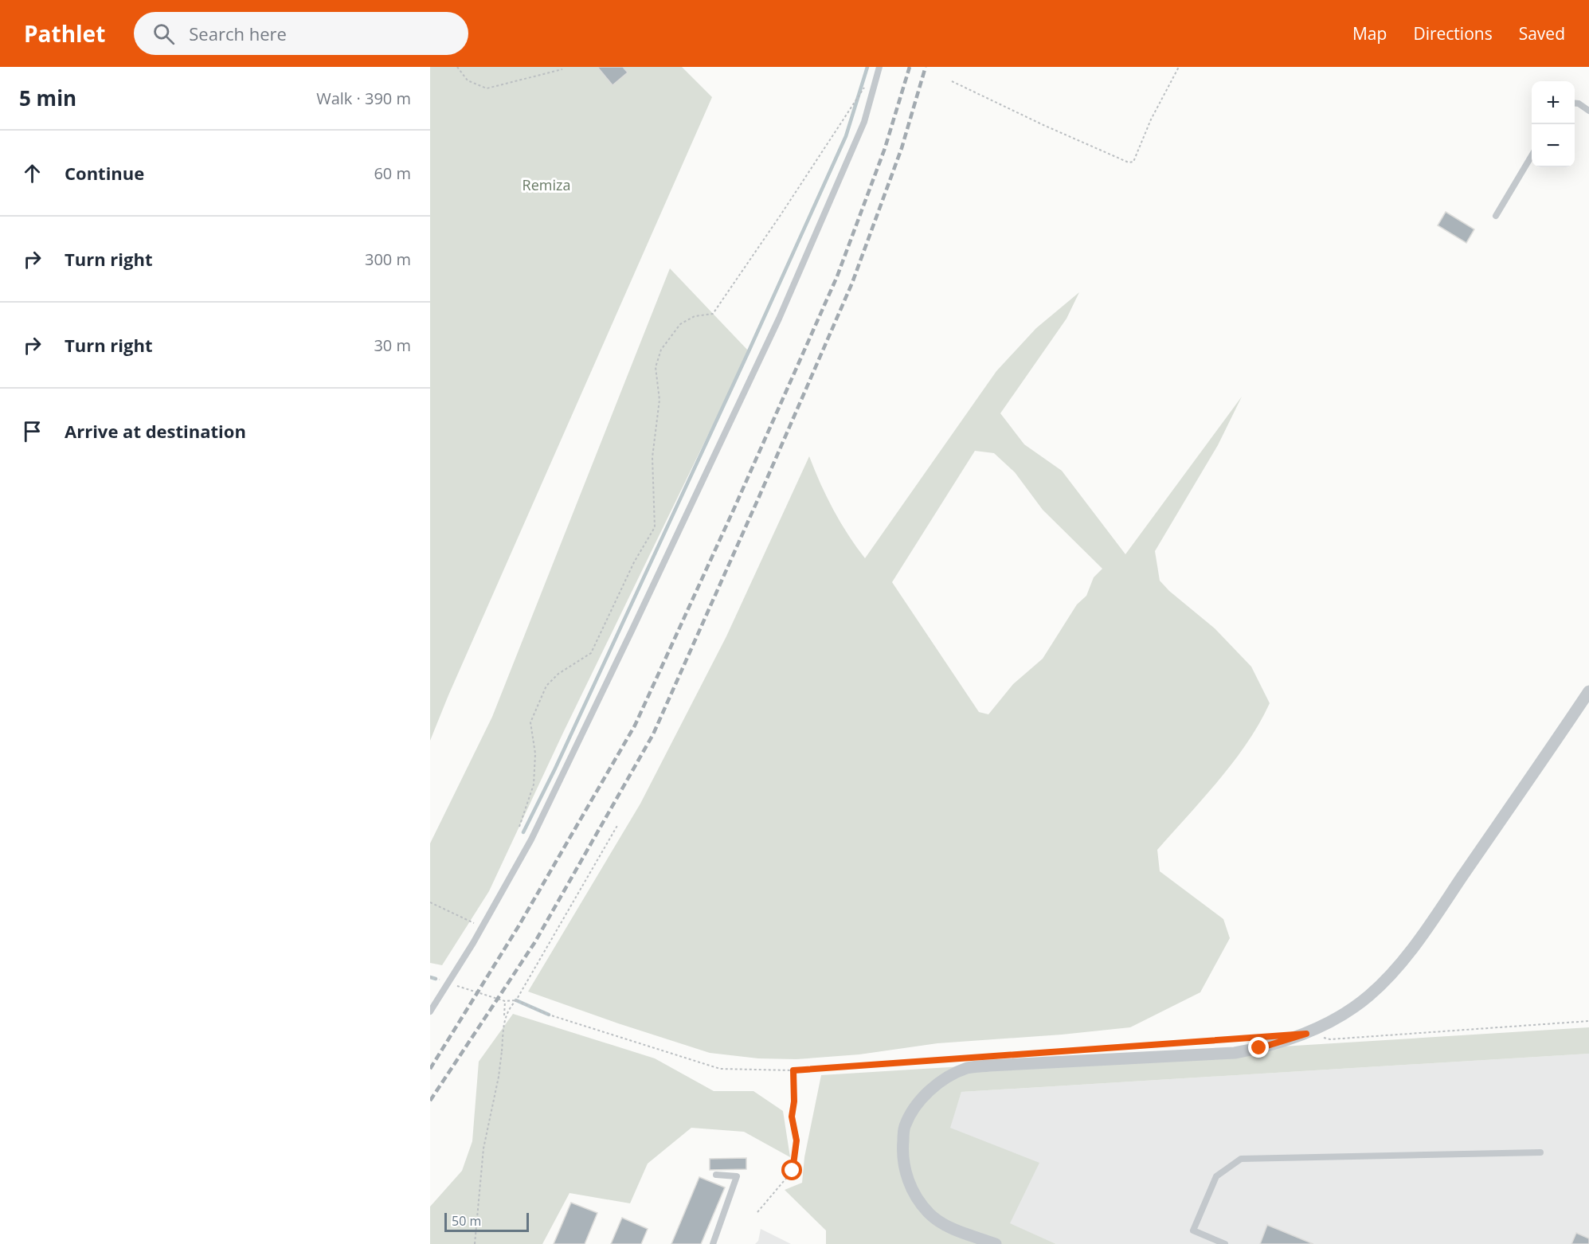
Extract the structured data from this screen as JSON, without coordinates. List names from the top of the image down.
{
  "parks": ["Remiza"],
  "scale_bar": "50 m",
  "page": {
    "header": "Pathlet",
    "search": "Search here",
    "nav": ["Map", "Directions", "Saved"],
    "heading": ["5 min", "Walk · 390 m"],
    "map_buttons": ["+", "−"],
    "list": [
      ["Continue", "60 m"],
      ["Turn right", "300 m"],
      ["Turn right", "30 m"],
      "Arrive at destination"
    ],
    "scale": "50 m"
  }
}
